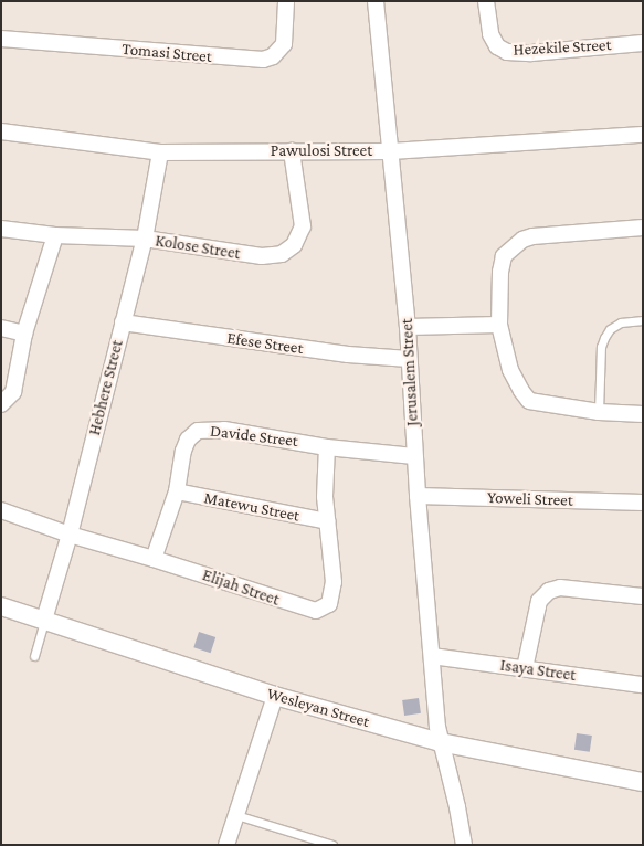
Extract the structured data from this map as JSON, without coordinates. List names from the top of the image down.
{
  "streets": {
    "street": [
      "Hezekile Street",
      "Tomasi Street",
      "Pawulosi Street",
      "Kolose Street",
      "Efese Street",
      "Jerusalem Street",
      "Hebhere Street",
      "Davide Street",
      "Yoweli Street",
      "Matewu Street",
      "Elijah Street",
      "Isaya Street",
      "Wesleyan Street"
    ]
  },
  "crossings": [
    ["Pawulosi Street", "Kolose Street"],
    ["Pawulosi Street", "Jerusalem Street"],
    ["Pawulosi Street", "Hebhere Street"],
    ["Kolose Street", "Hebhere Street"],
    ["Efese Street", "Jerusalem Street"],
    ["Efese Street", "Hebhere Street"],
    ["Jerusalem Street", "Davide Street"],
    ["Jerusalem Street", "Yoweli Street"],
    ["Jerusalem Street", "Isaya Street"],
    ["Jerusalem Street", "Wesleyan Street"],
    ["Hebhere Street", "Elijah Street"],
    ["Hebhere Street", "Wesleyan Street"],
    ["Davide Street", "Matewu Street"],
    ["Davide Street", "Elijah Street"],
    ["Matewu Street", "Elijah Street"]
  ]
}
